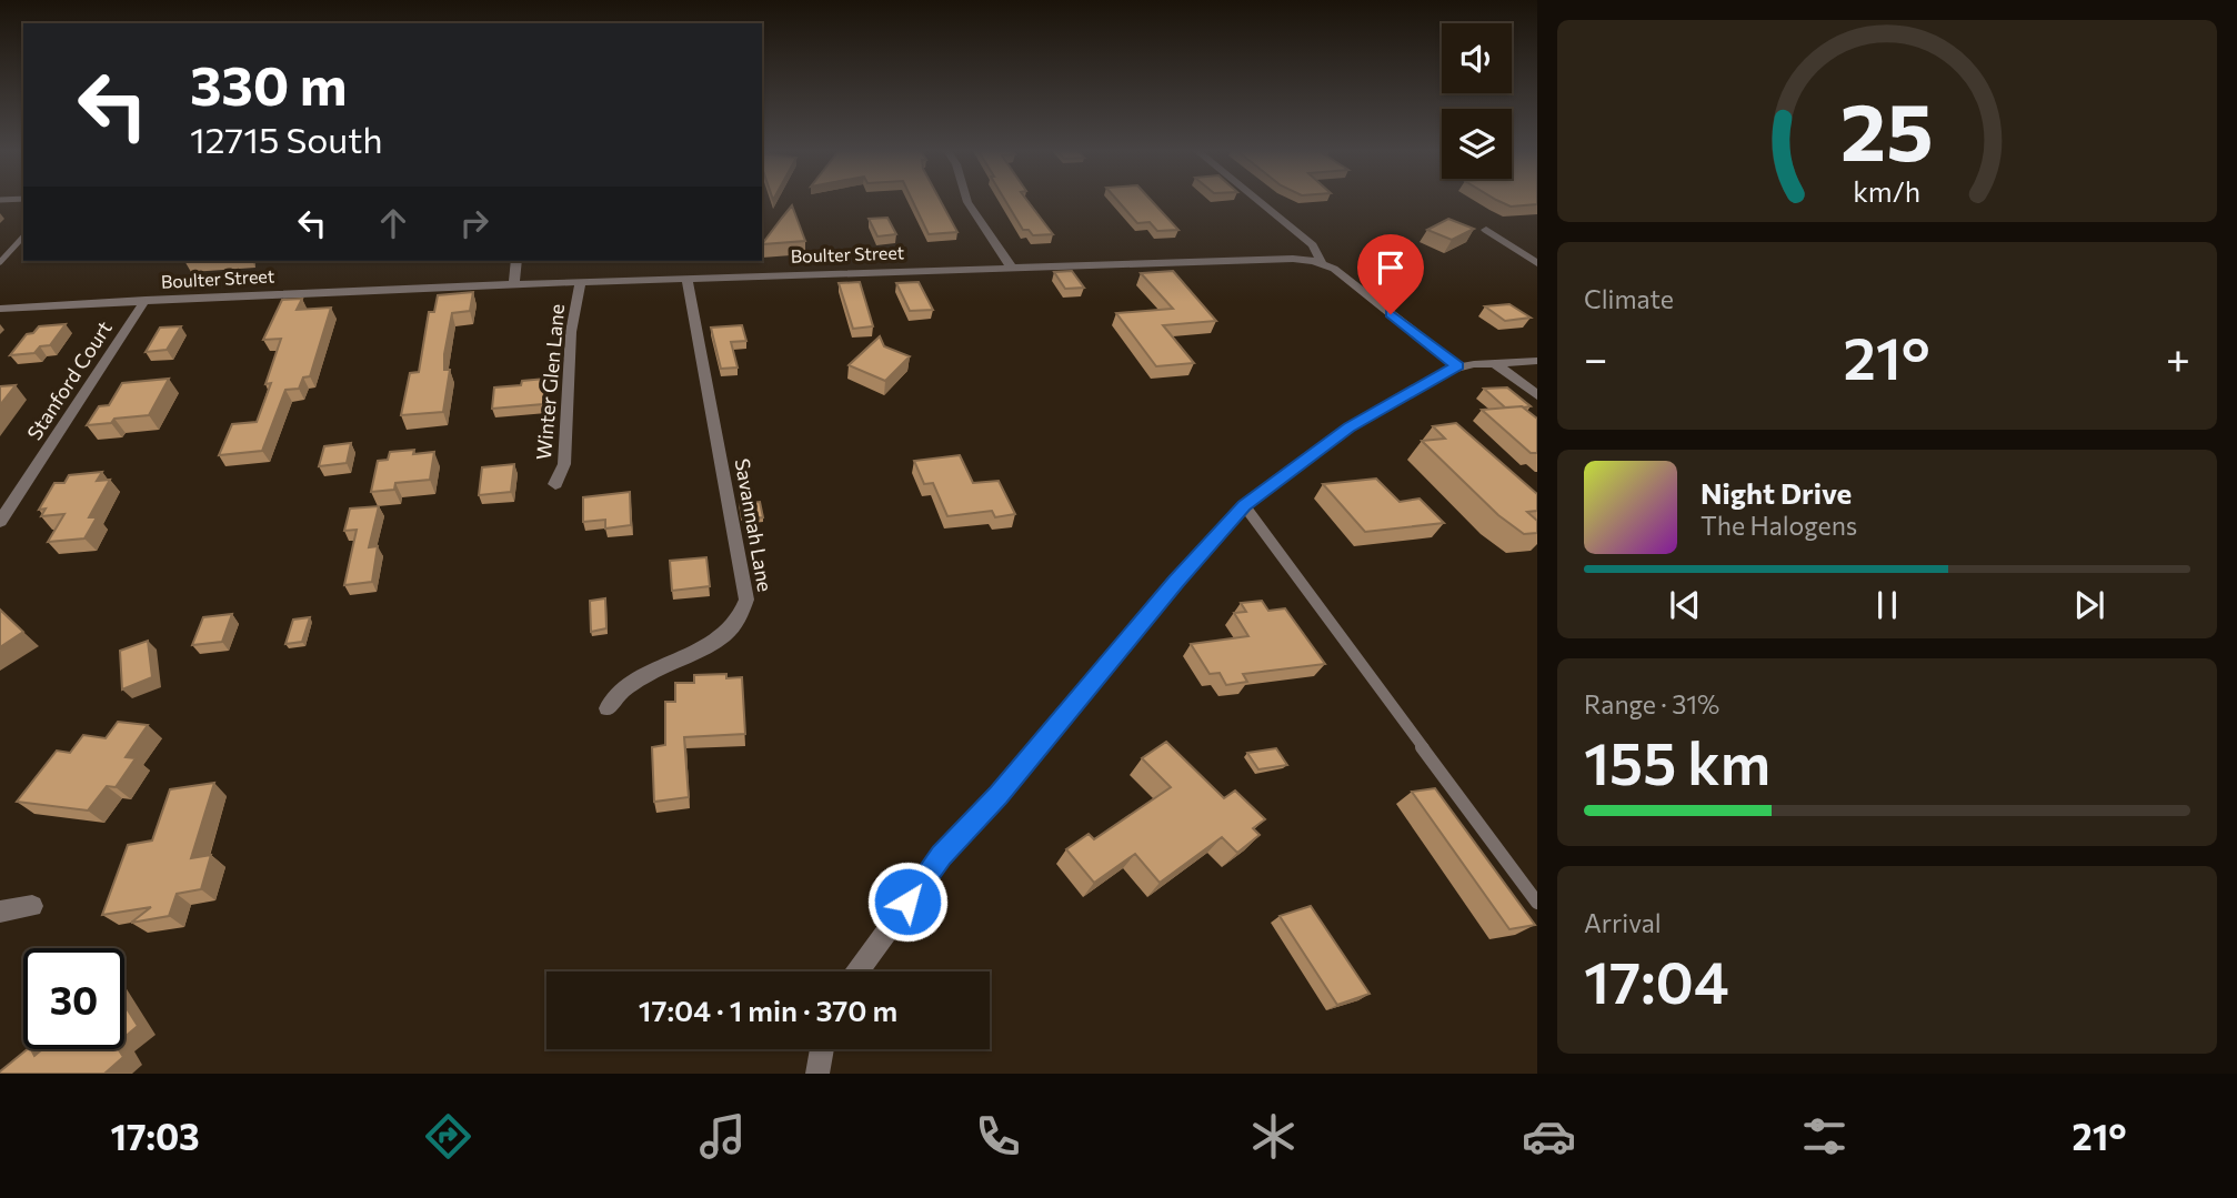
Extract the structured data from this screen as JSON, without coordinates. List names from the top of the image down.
{
  "streets": {
    "street": [
      "Boulter Street",
      "Stanford Court",
      "Winter Glen Lane",
      "Savannah Lane"
    ]
  },
  "crossings": [
    ["Boulter Street", "Stanford Court"],
    ["Boulter Street", "Winter Glen Lane"],
    ["Boulter Street", "Savannah Lane"]
  ],
  "page": {
    "turn": ["330 m", "12715 South"],
    "tile": [
      "Climate",
      ["Range · 31%", "155 km"],
      ["Arrival", "17:04"]
    ],
    "heat": ["−", "21°", "+"],
    "song": ["Night Drive", "The Halogens"],
    "limit": "30",
    "trip": "17:04 · 1 min · 370 m",
    "tabs": ["17:03", "21°"],
    "gauge": ["25", "km/h"]
  }
}
